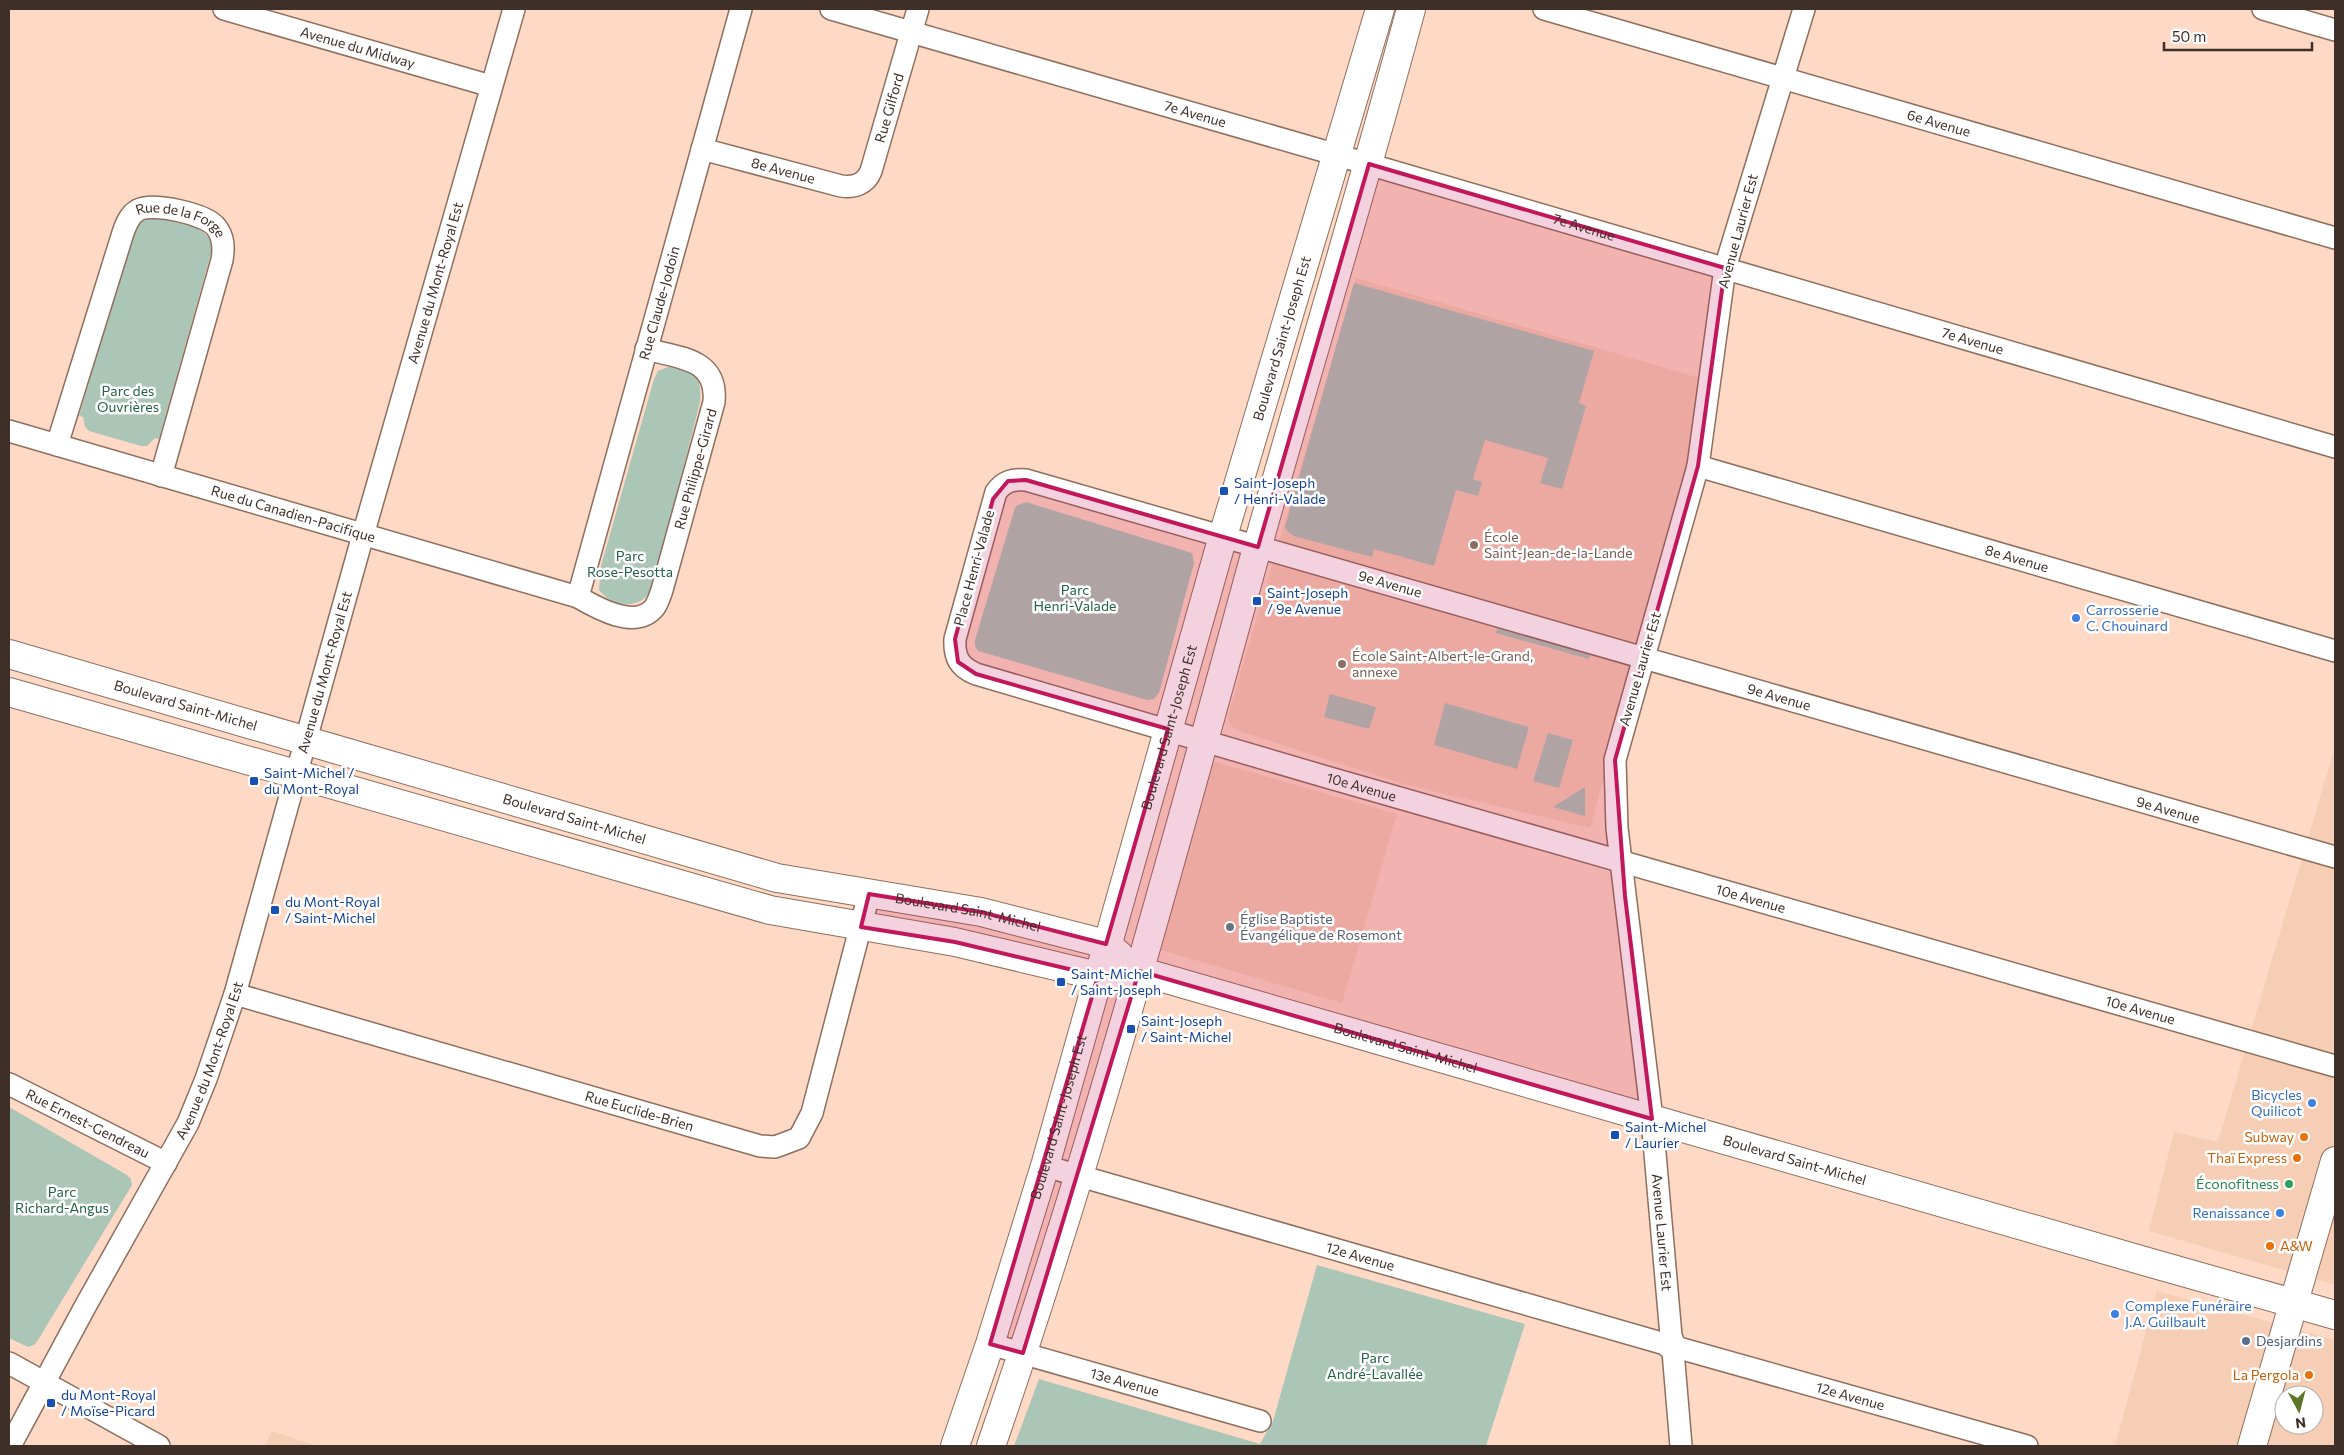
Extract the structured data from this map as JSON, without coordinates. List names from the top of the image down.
{
  "streets": {
    "main road": ["Boulevard Saint-Joseph Est", "Boulevard Saint-Michel"],
    "street": [
      "Avenue du Midway",
      "Rue Gilford",
      "7e Avenue",
      "6e Avenue",
      "8e Avenue",
      "Rue de la Forge",
      "Avenue Laurier Est",
      "Avenue du Mont-Royal Est",
      "Rue Claude-Jodoin",
      "Rue Philippe-Girard",
      "Rue du Canadien-Pacifique",
      "Place Henri-Valade",
      "9e Avenue",
      "10e Avenue",
      "Rue Euclide-Brien",
      "Rue Ernest-Gendreau",
      "12e Avenue",
      "13e Avenue"
    ]
  },
  "crossings": [
    ["Avenue du Midway", "Avenue du Mont-Royal Est"],
    ["Rue Gilford", "7e Avenue"],
    ["Rue Gilford", "8e Avenue"],
    ["7e Avenue", "Avenue Laurier Est"],
    ["7e Avenue", "Boulevard Saint-Joseph Est"],
    ["6e Avenue", "Avenue Laurier Est"],
    ["8e Avenue", "Avenue Laurier Est"],
    ["8e Avenue", "Rue Claude-Jodoin"],
    ["Rue de la Forge", "Rue du Canadien-Pacifique"],
    ["Avenue Laurier Est", "9e Avenue"],
    ["Avenue Laurier Est", "Boulevard Saint-Michel"],
    ["Avenue Laurier Est", "10e Avenue"],
    ["Avenue Laurier Est", "12e Avenue"],
    ["Avenue du Mont-Royal Est", "Rue du Canadien-Pacifique"],
    ["Avenue du Mont-Royal Est", "Boulevard Saint-Michel"],
    ["Avenue du Mont-Royal Est", "Rue Euclide-Brien"],
    ["Avenue du Mont-Royal Est", "Rue Ernest-Gendreau"],
    ["Rue Claude-Jodoin", "Rue Philippe-Girard"],
    ["Rue Claude-Jodoin", "Rue du Canadien-Pacifique"],
    ["Boulevard Saint-Joseph Est", "Place Henri-Valade"],
    ["Boulevard Saint-Joseph Est", "9e Avenue"],
    ["Boulevard Saint-Joseph Est", "Boulevard Saint-Michel"],
    ["Boulevard Saint-Joseph Est", "10e Avenue"],
    ["Boulevard Saint-Joseph Est", "12e Avenue"],
    ["Boulevard Saint-Joseph Est", "13e Avenue"],
    ["Rue Philippe-Girard", "Rue du Canadien-Pacifique"],
    ["Place Henri-Valade", "9e Avenue"],
    ["Place Henri-Valade", "10e Avenue"],
    ["Boulevard Saint-Michel", "Rue Euclide-Brien"]
  ],
  "parks": [
    "Parc des Ouvrières",
    "Parc Rose-Pesotta",
    "Parc Henri-Valade",
    "Parc Richard-Angus",
    "Parc André-Lavallée"
  ],
  "places": {
    "transit": [
      "Saint-Joseph / Henri-Valade",
      "Saint-Joseph / 9e Avenue",
      "Saint-Michel / du Mont-Royal",
      "du Mont-Royal / Saint-Michel",
      "Saint-Michel / Saint-Joseph",
      "Saint-Joseph / Saint-Michel",
      "Saint-Michel / Laurier",
      "du Mont-Royal / Moïse-Picard"
    ],
    "other": [
      "École Saint-Jean-de-la-Lande",
      "Carrosserie C. Chouinard",
      "École Saint-Albert-le-Grand, annexe",
      "Église Baptiste Évangélique de Rosemont",
      "Bicycles Quilicot",
      "Subway",
      "Thaï Express",
      "Éconofitness",
      "Renaissance",
      "A&W",
      "Complexe Funéraire J.A. Guilbault",
      "Desjardins",
      "La Pergola"
    ]
  },
  "scale_bar": "50 m",
  "north": "bottom"
}
